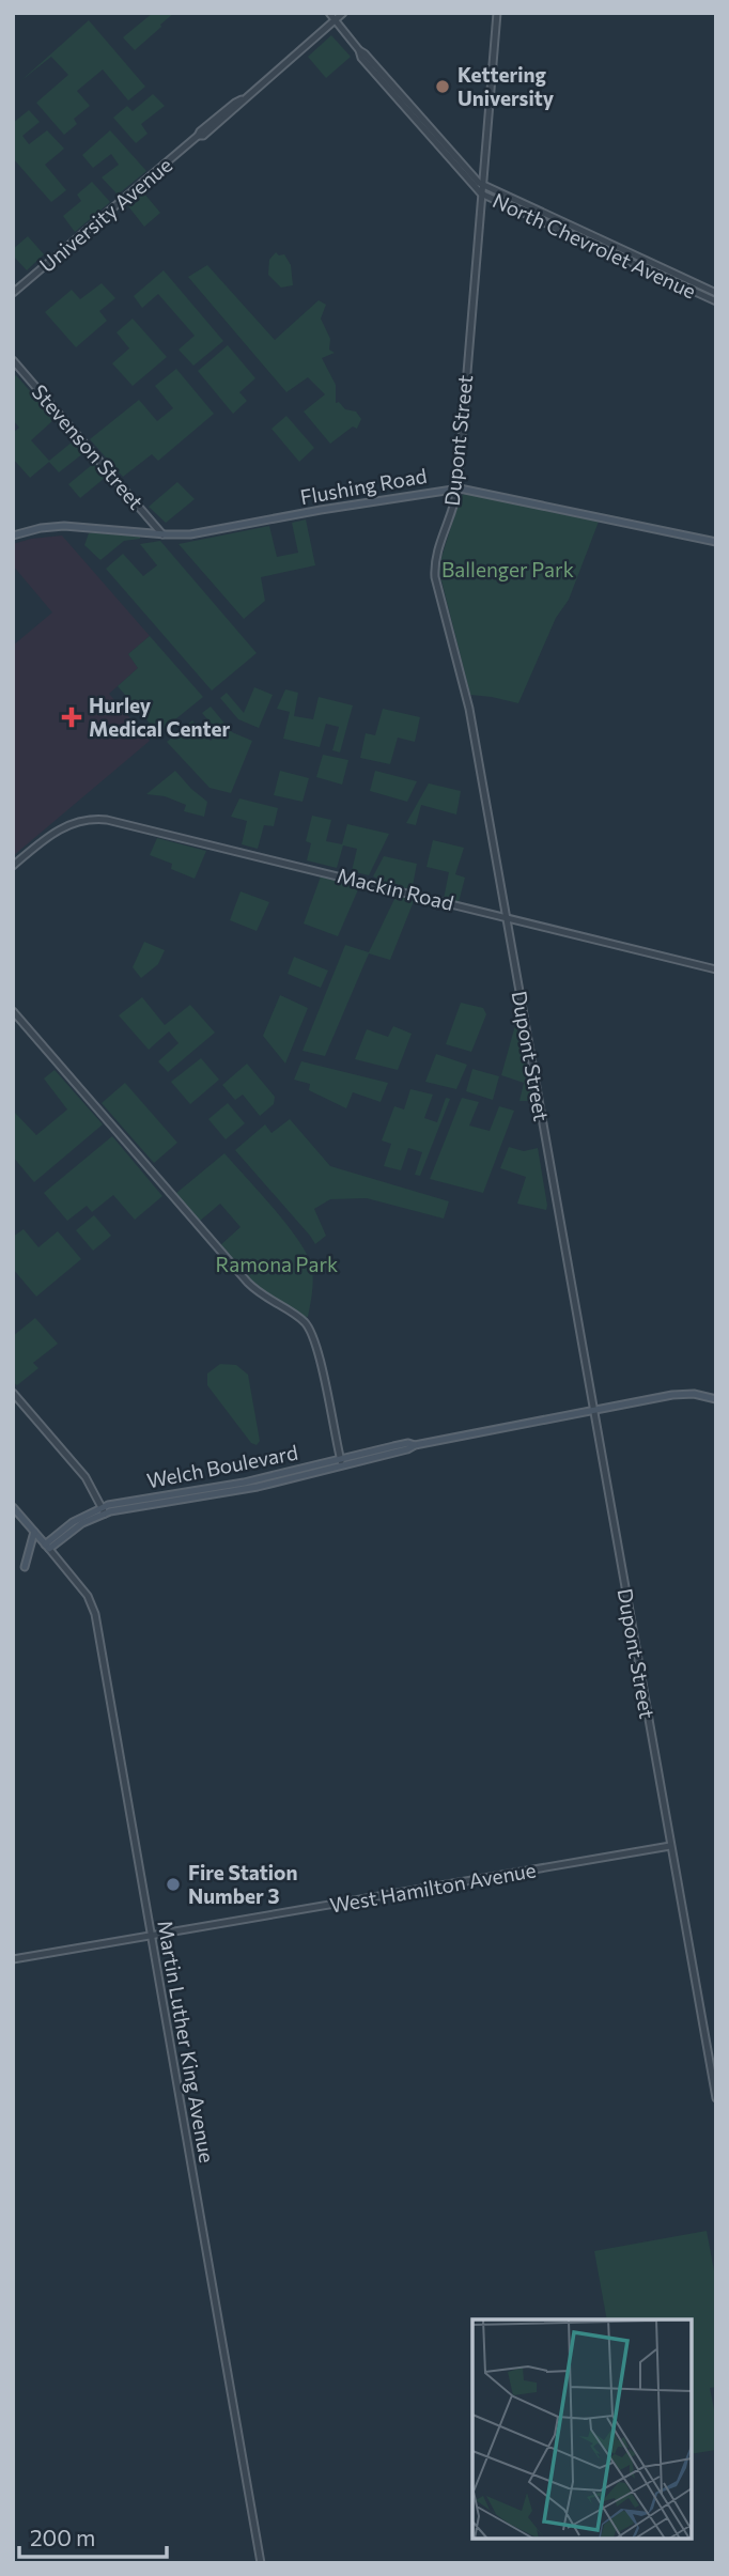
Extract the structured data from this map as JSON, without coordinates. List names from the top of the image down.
{
  "streets": {
    "main road": ["Flushing Road", "Welch Boulevard", "Martin Luther King Avenue"],
    "street": [
      "University Avenue",
      "North Chevrolet Avenue",
      "Dupont Street",
      "Stevenson Street",
      "Mackin Road",
      "West Hamilton Avenue"
    ]
  },
  "crossings": [
    ["University Avenue", "North Chevrolet Avenue"],
    ["North Chevrolet Avenue", "Dupont Street"],
    ["Dupont Street", "Flushing Road"],
    ["Dupont Street", "Mackin Road"],
    ["Dupont Street", "Welch Boulevard"],
    ["Dupont Street", "West Hamilton Avenue"],
    ["Stevenson Street", "Flushing Road"],
    ["Welch Boulevard", "Martin Luther King Avenue"],
    ["West Hamilton Avenue", "Martin Luther King Avenue"]
  ],
  "parks": ["Ballenger Park", "Ramona Park"],
  "places": {
    "other": ["Kettering University", "Fire Station Number 3"],
    "health": ["Hurley Medical Center"]
  },
  "scale_bar": "200 m"
}
